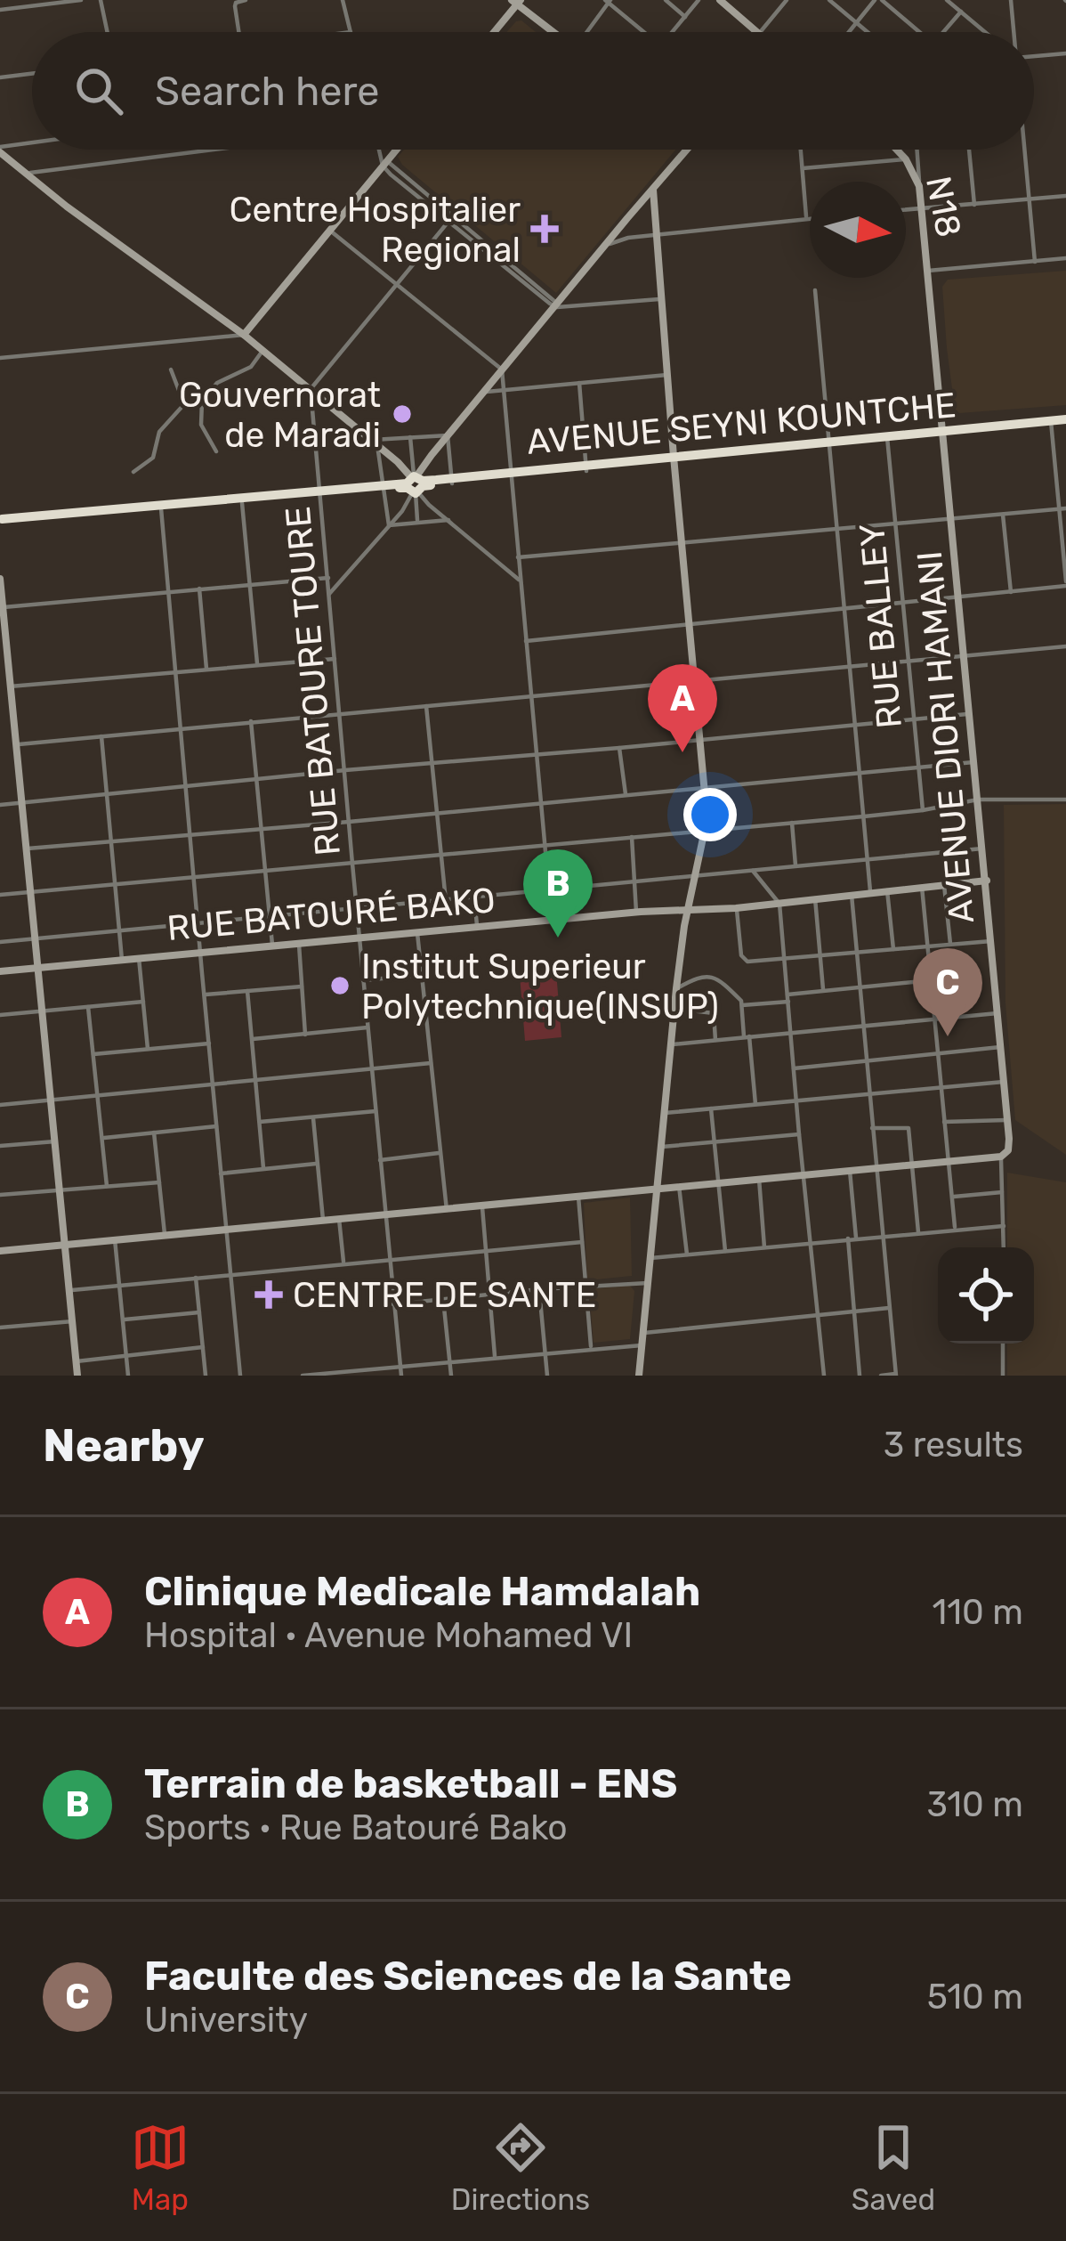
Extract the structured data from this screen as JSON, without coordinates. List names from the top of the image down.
{
  "streets": {
    "highway": ["AVENUE SEYNI KOUNTCHE"],
    "street": [
      "N18",
      "RUE BALLEY",
      "RUE BATOURE TOURE",
      "AVENUE DIORI HAMANI",
      "RUE BATOURÉ BAKO"
    ]
  },
  "crossings": [
    ["N18", "AVENUE SEYNI KOUNTCHE"],
    ["N18", "AVENUE DIORI HAMANI"],
    ["AVENUE SEYNI KOUNTCHE", "RUE BALLEY"],
    ["AVENUE SEYNI KOUNTCHE", "RUE BATOURE TOURE"],
    ["AVENUE SEYNI KOUNTCHE", "AVENUE DIORI HAMANI"],
    ["RUE BATOURE TOURE", "RUE BATOURÉ BAKO"],
    ["AVENUE DIORI HAMANI", "RUE BATOURÉ BAKO"]
  ],
  "places": {
    "health": ["Centre Hospitalier Regional", "CENTRE DE SANTE"],
    "other": ["Gouvernorat de Maradi", "Institut Superieur Polytechnique(INSUP)"]
  },
  "north": "right",
  "page": {
    "search": "Search here",
    "pins": ["A", "B", "C"],
    "heading": ["Nearby", "3 results"],
    "list": [
      {
        "mark": "A",
        "name": "Clinique Medicale Hamdalah",
        "note": "Hospital · Avenue Mohamed VI",
        "value": "110 m"
      },
      {
        "mark": "B",
        "name": "Terrain de basketball - ENS",
        "note": "Sports · Rue Batouré Bako",
        "value": "310 m"
      },
      {
        "mark": "C",
        "name": "Faculte des Sciences de la Sante",
        "note": "University",
        "value": "510 m"
      }
    ],
    "nav": ["Map", "Directions", "Saved"]
  }
}
